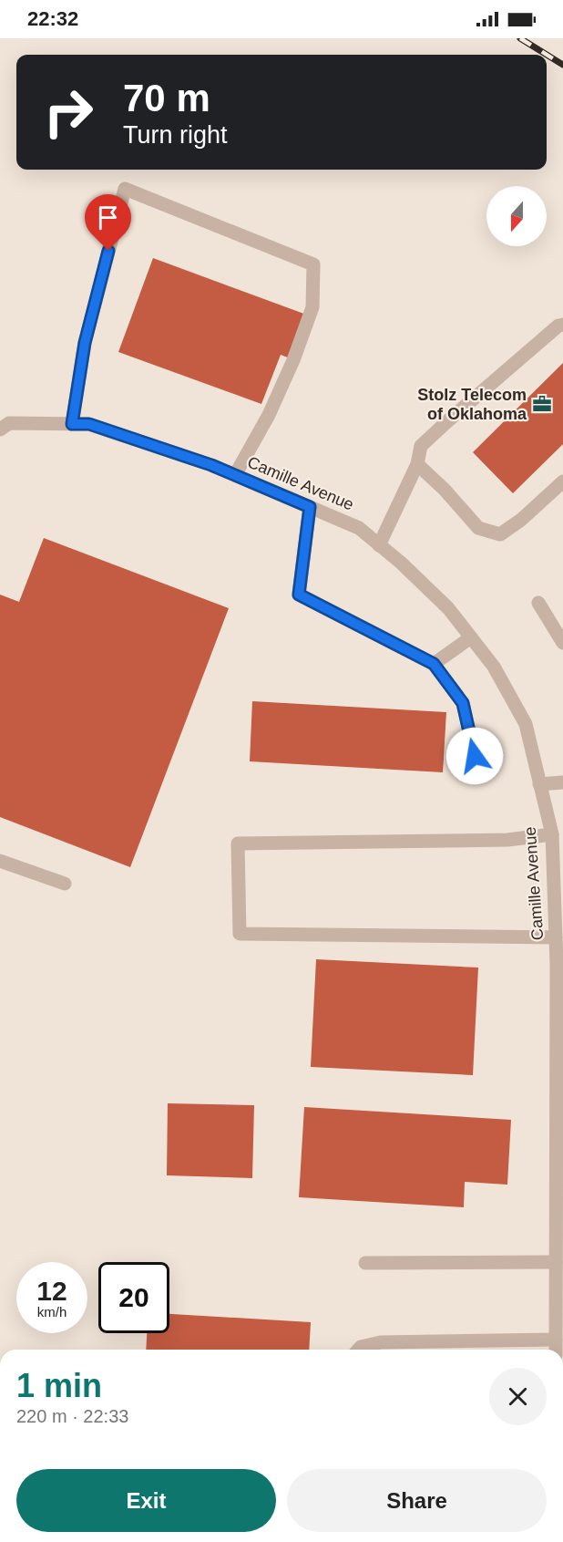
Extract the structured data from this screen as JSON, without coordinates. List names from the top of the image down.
{
  "streets": {
    "street": ["Camille Avenue"]
  },
  "places": {
    "office": ["Stolz Telecom of Oklahoma"]
  },
  "north": "bottom",
  "page": {
    "status": "22:32",
    "turn": ["70 m", "Turn right"],
    "speed": "12 km/h",
    "limit": "20",
    "heading": ["1 min", "220 m · 22:33"],
    "buttons": ["Exit", "Share"]
  }
}
